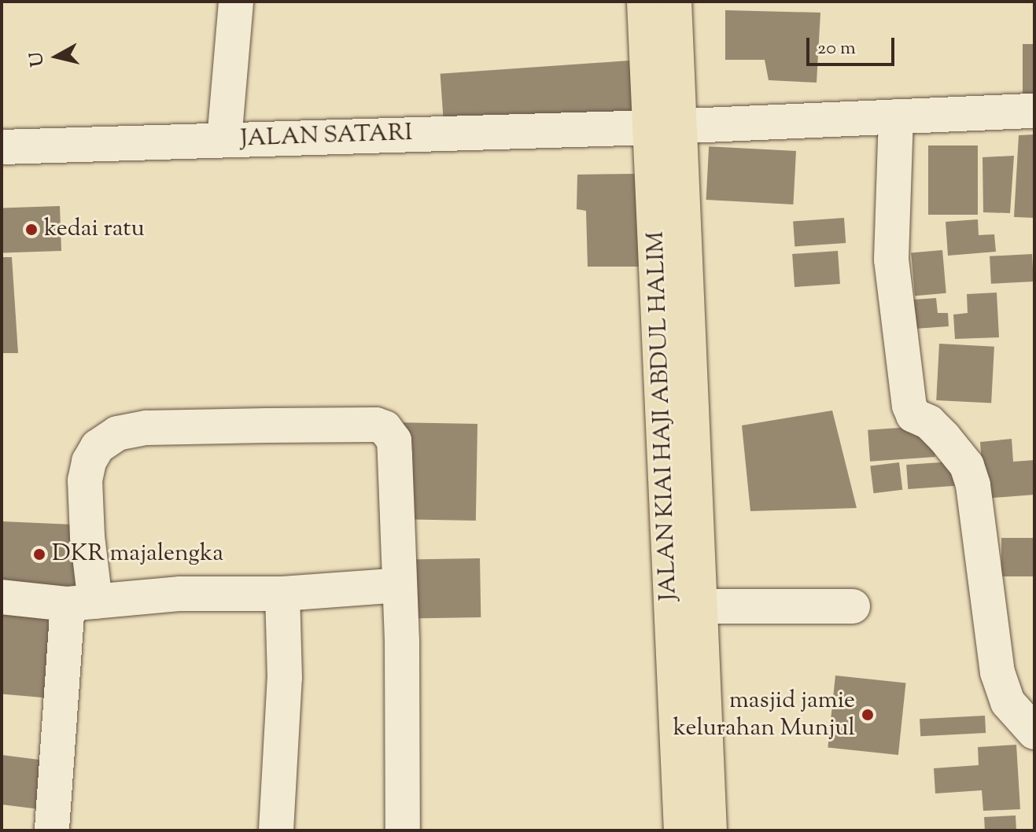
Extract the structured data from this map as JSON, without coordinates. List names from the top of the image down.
{
  "streets": {
    "main road": ["JALAN KIAI HAJI ABDUL HALIM"],
    "street": ["JALAN SATARI"]
  },
  "crossings": [
    ["JALAN SATARI", "JALAN KIAI HAJI ABDUL HALIM"]
  ],
  "places": ["kedai ratu", "DKR majalengka", "masjid jamie kelurahan Munjul"],
  "scale_bar": "20 m",
  "north": "left"
}
